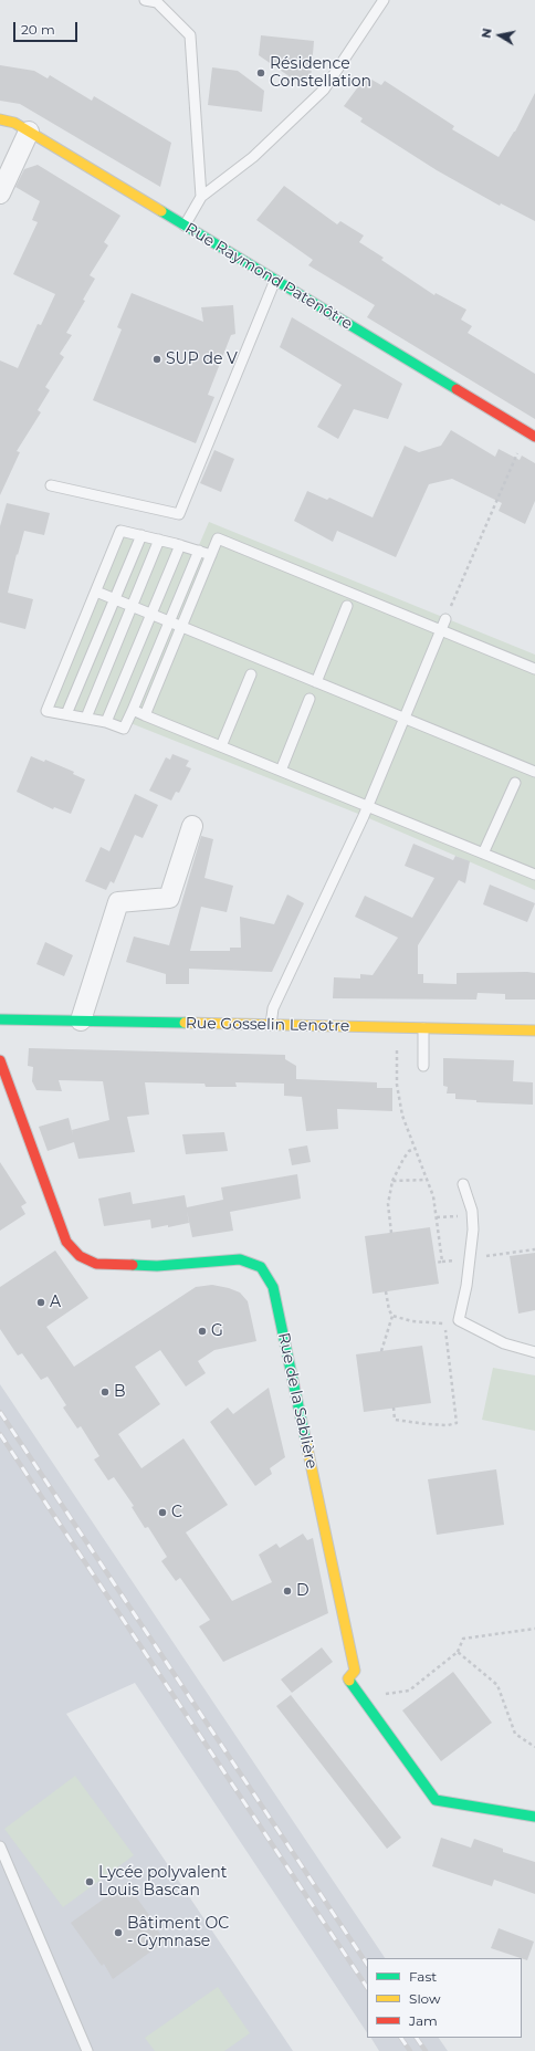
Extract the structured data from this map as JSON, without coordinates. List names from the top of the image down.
{
  "streets": {
    "main road": ["Rue Raymond Patenôtre", "Rue Gosselin Lenotre", "Rue de la Sablière"]
  },
  "places": [
    "Résidence Constellation",
    "SUP de V",
    "A",
    "G",
    "B",
    "C",
    "D",
    "Lycée polyvalent Louis Bascan",
    "Bâtiment OC - Gymnase"
  ],
  "legend": ["Fast", "Slow", "Jam"],
  "scale_bar": "20 m",
  "north": "left"
}
